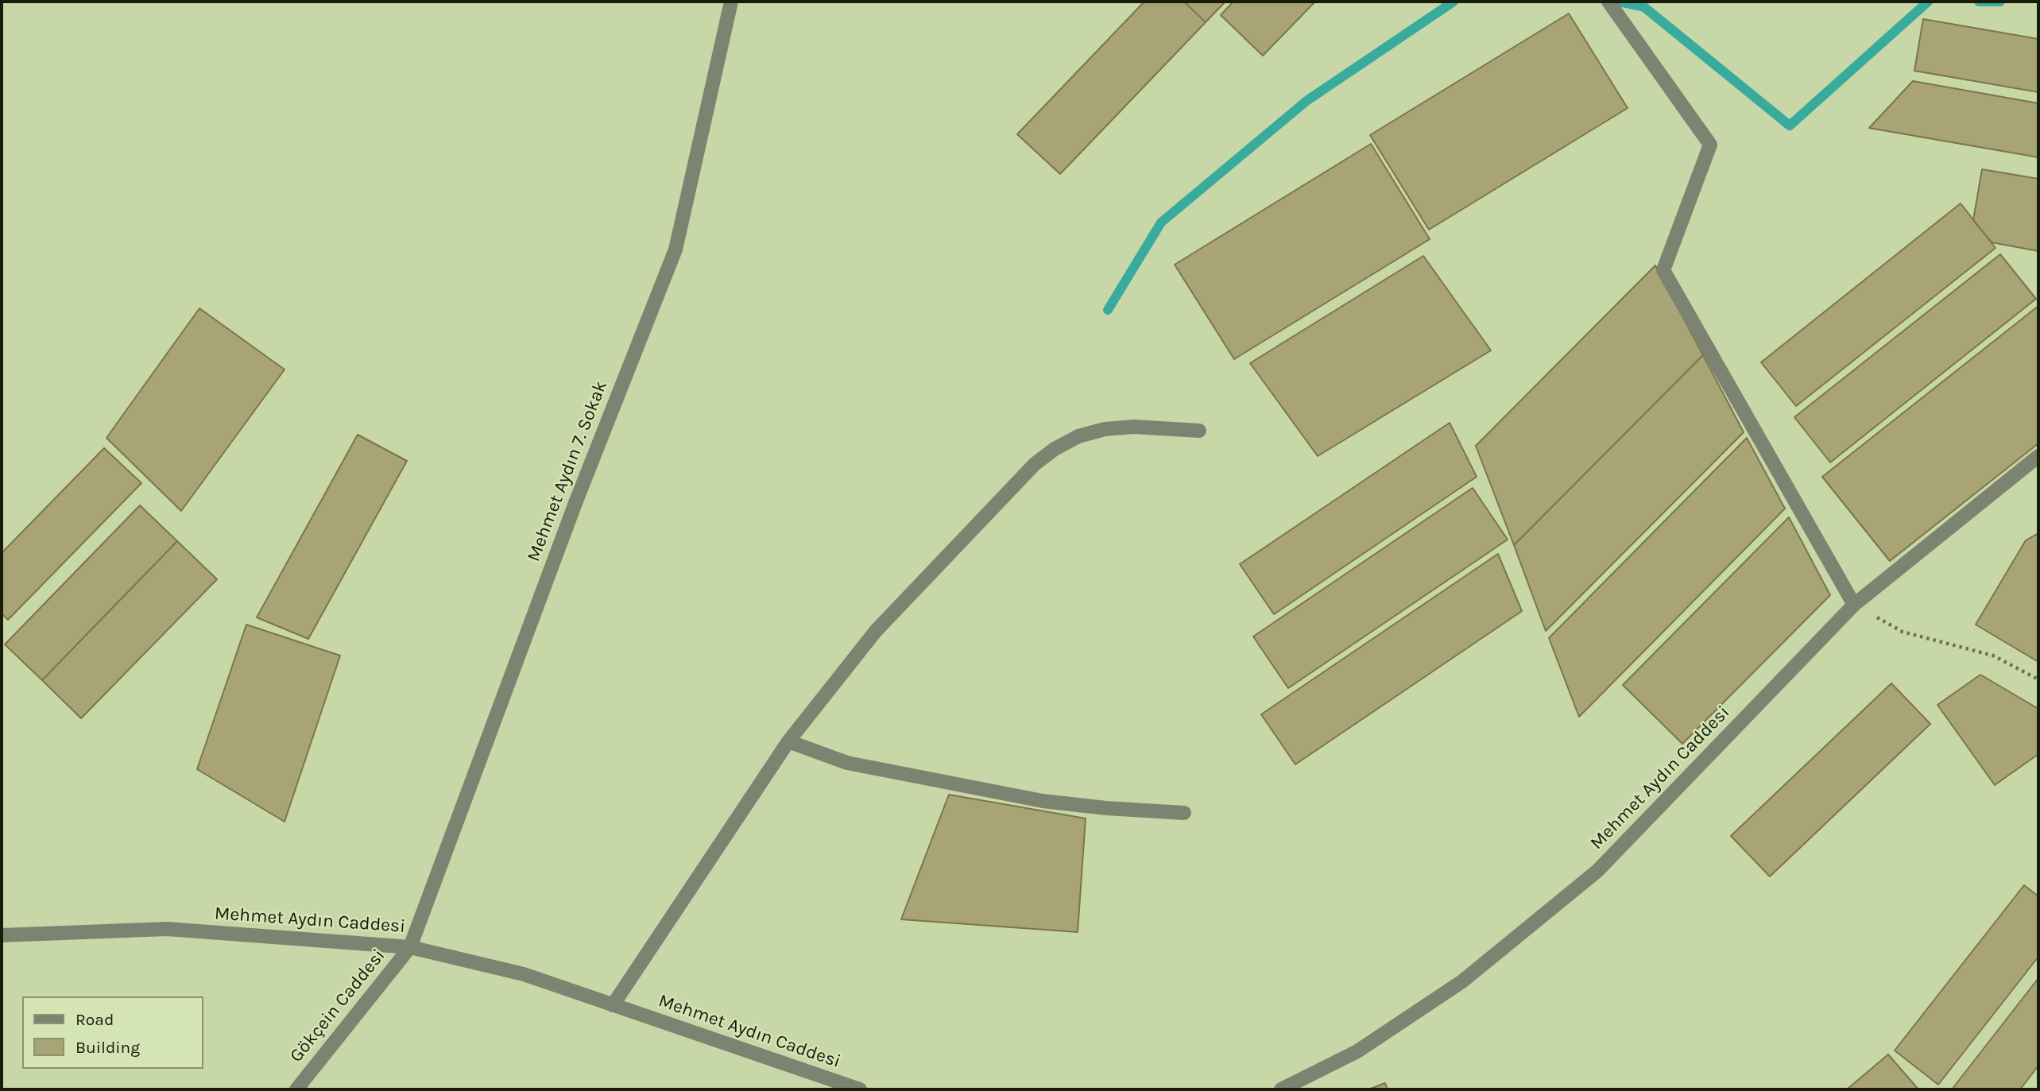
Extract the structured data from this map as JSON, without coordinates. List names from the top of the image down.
{
  "streets": {
    "street": ["Mehmet Aydın 7. Sokak", "Mehmet Aydın Caddesi", "Gökçein Caddesi"]
  },
  "crossings": [
    ["Mehmet Aydın 7. Sokak", "Mehmet Aydın Caddesi"],
    ["Mehmet Aydın 7. Sokak", "Gökçein Caddesi"],
    ["Mehmet Aydın Caddesi", "Gökçein Caddesi"]
  ],
  "legend": ["Road", "Building"]
}
